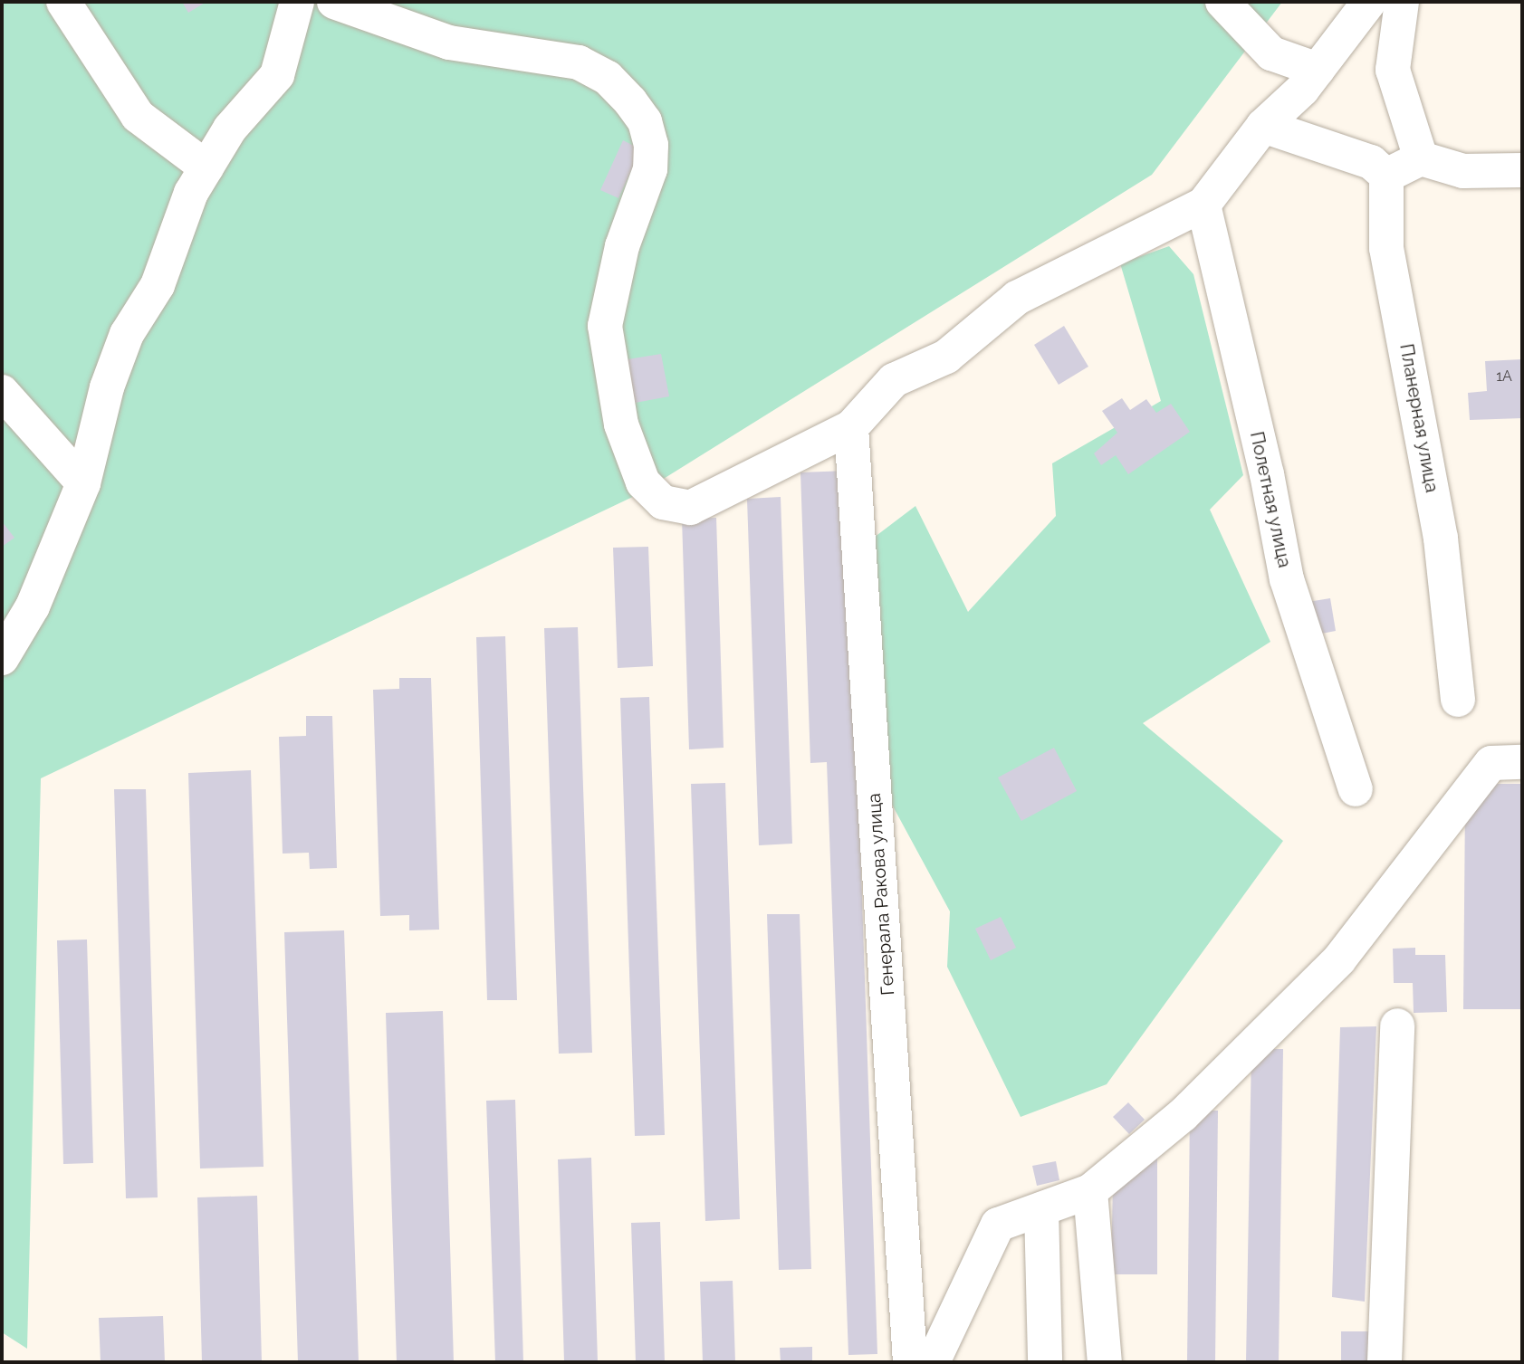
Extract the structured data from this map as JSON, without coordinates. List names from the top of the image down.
{
  "streets": {
    "street": ["Планерная улица", "Полетная улица", "Генерала Ракова улица"]
  },
  "house_numbers": ["1А"]
}
